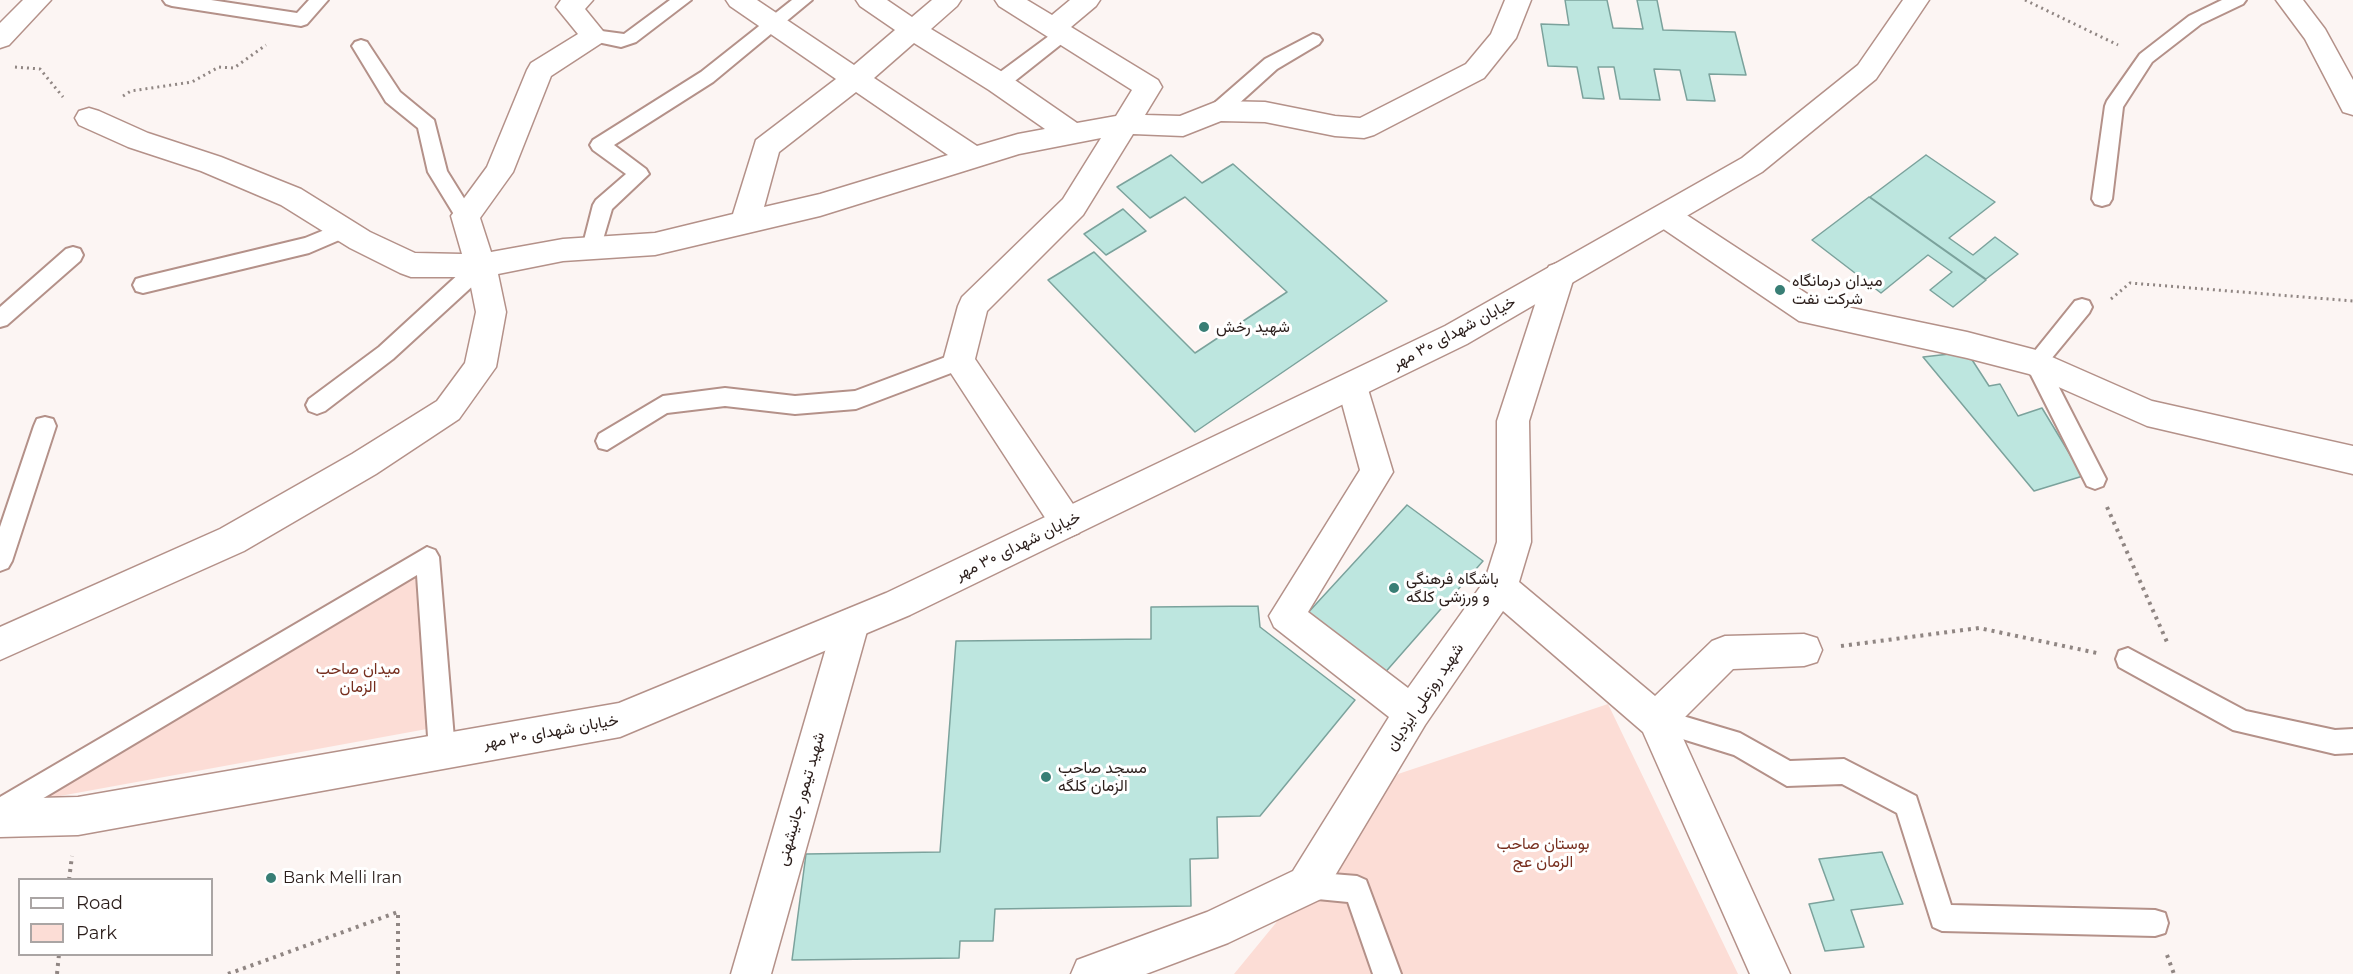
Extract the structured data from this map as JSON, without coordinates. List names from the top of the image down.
{
  "streets": {
    "street": ["خیابان شهدای ۳۰ مهر", "شهید روزعلی ایزدیان", "شهید تیمور جانیشهنی"]
  },
  "crossings": [
    ["خیابان شهدای ۳۰ مهر", "شهید روزعلی ایزدیان"],
    ["خیابان شهدای ۳۰ مهر", "شهید تیمور جانیشهنی"]
  ],
  "parks": ["میدان صاحب الزمان", "بوستان صاحب الزمان عج"],
  "places": [
    "میدان درمانگاه شرکت نفت",
    "شهید رخش",
    "باشگاه فرهنگی و ورزشی کلگه",
    "مسجد صاحب الزمان کلگه",
    "Bank Melli Iran"
  ],
  "legend": ["Road", "Park"]
}
